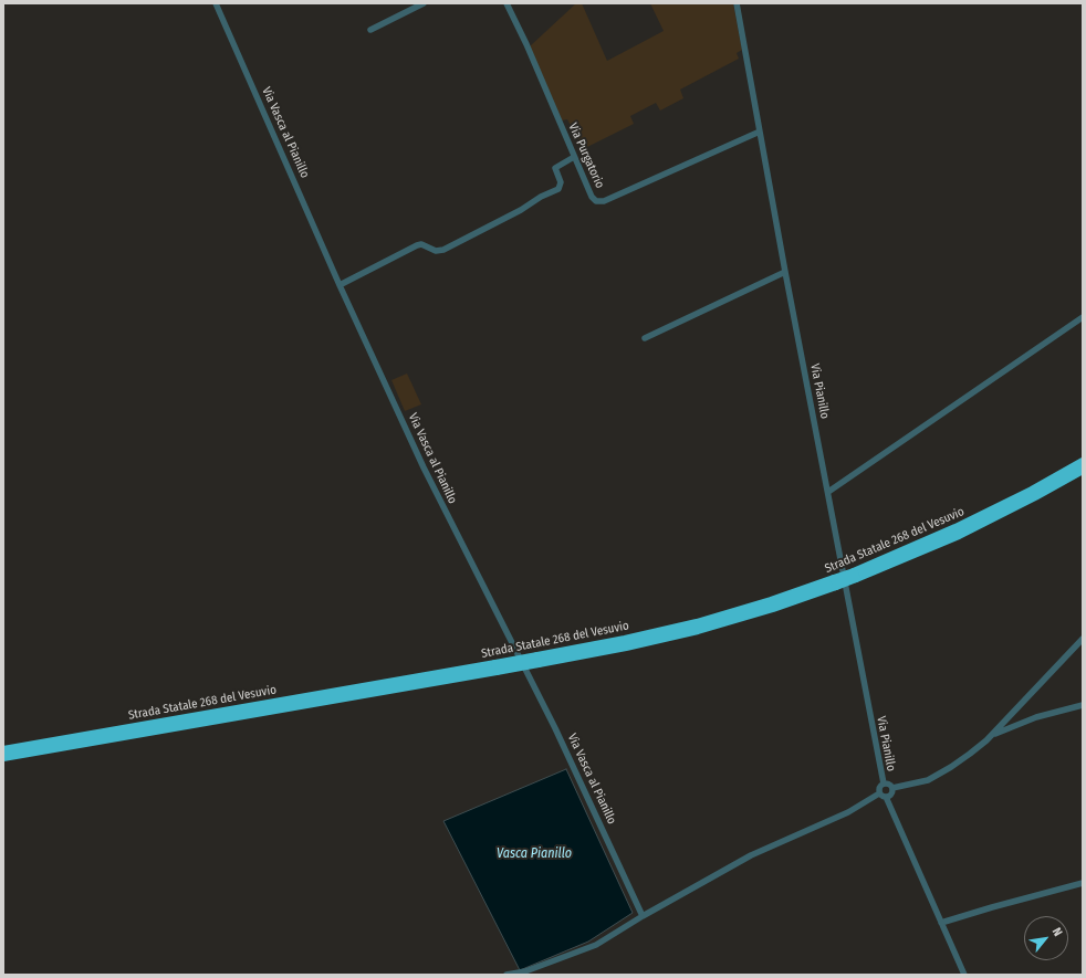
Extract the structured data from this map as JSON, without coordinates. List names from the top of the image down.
{
  "streets": {
    "highway": ["Strada Statale 268 del Vesuvio"],
    "street": ["Via Vasca al Pianillo", "Via Purgatorio", "Via Pianillo"]
  },
  "crossings": [
    ["Via Purgatorio", "Via Pianillo"]
  ],
  "water": ["Vasca Pianillo"],
  "north": "top right"
}
